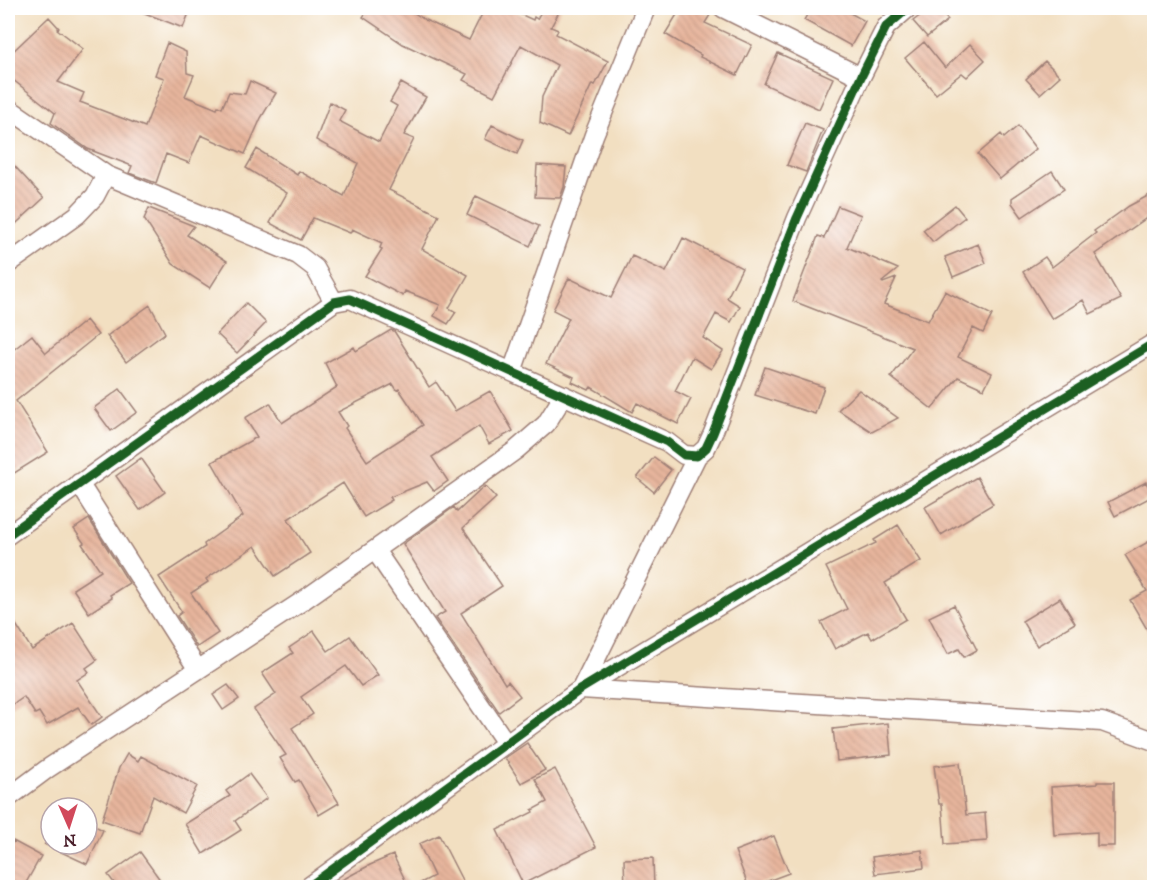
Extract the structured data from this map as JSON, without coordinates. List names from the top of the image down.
{
  "north": "bottom"
}
